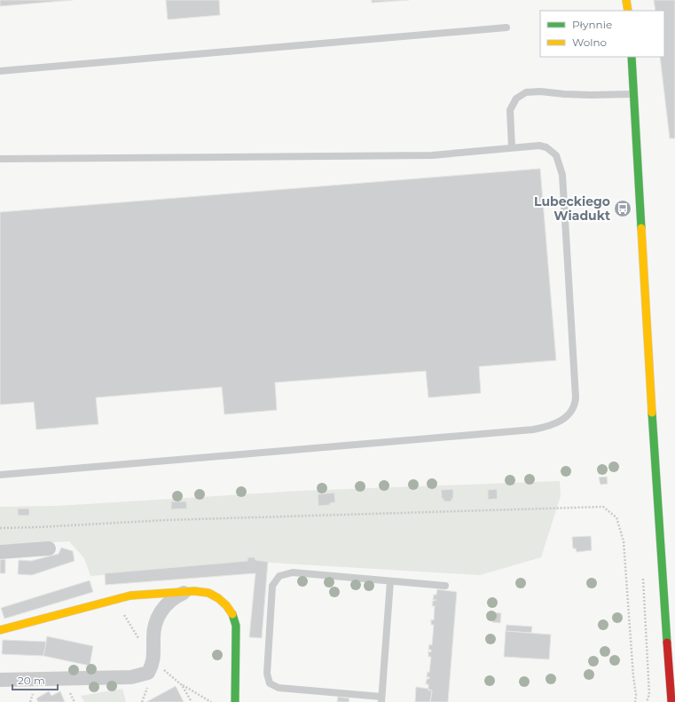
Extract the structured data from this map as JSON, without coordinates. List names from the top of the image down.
{
  "places": {
    "bus stop": ["Lubeckiego Wiadukt"]
  },
  "legend": ["Płynnie", "Wolno"],
  "scale_bar": "20 m"
}
